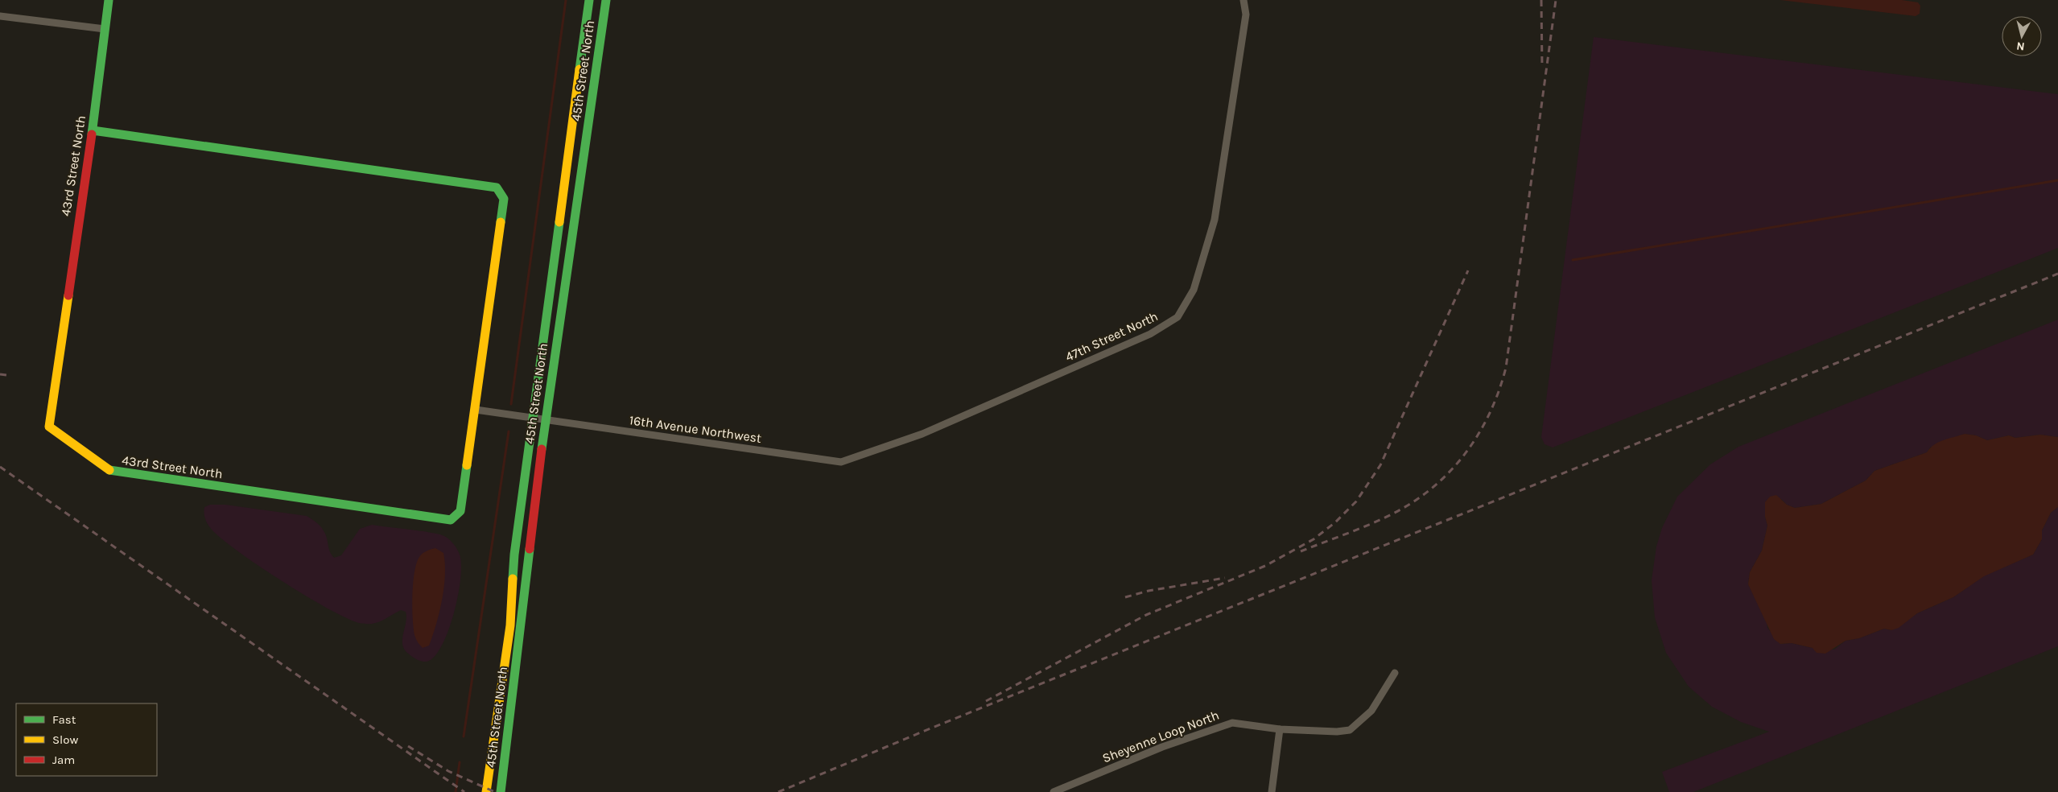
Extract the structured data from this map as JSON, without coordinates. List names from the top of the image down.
{
  "streets": {
    "street": [
      "45th Street North",
      "43rd Street North",
      "47th Street North",
      "16th Avenue Northwest",
      "Sheyenne Loop North"
    ]
  },
  "crossings": [
    ["45th Street North", "16th Avenue Northwest"],
    ["43rd Street North", "16th Avenue Northwest"],
    ["47th Street North", "16th Avenue Northwest"]
  ],
  "legend": ["Fast", "Slow", "Jam"],
  "north": "bottom"
}
